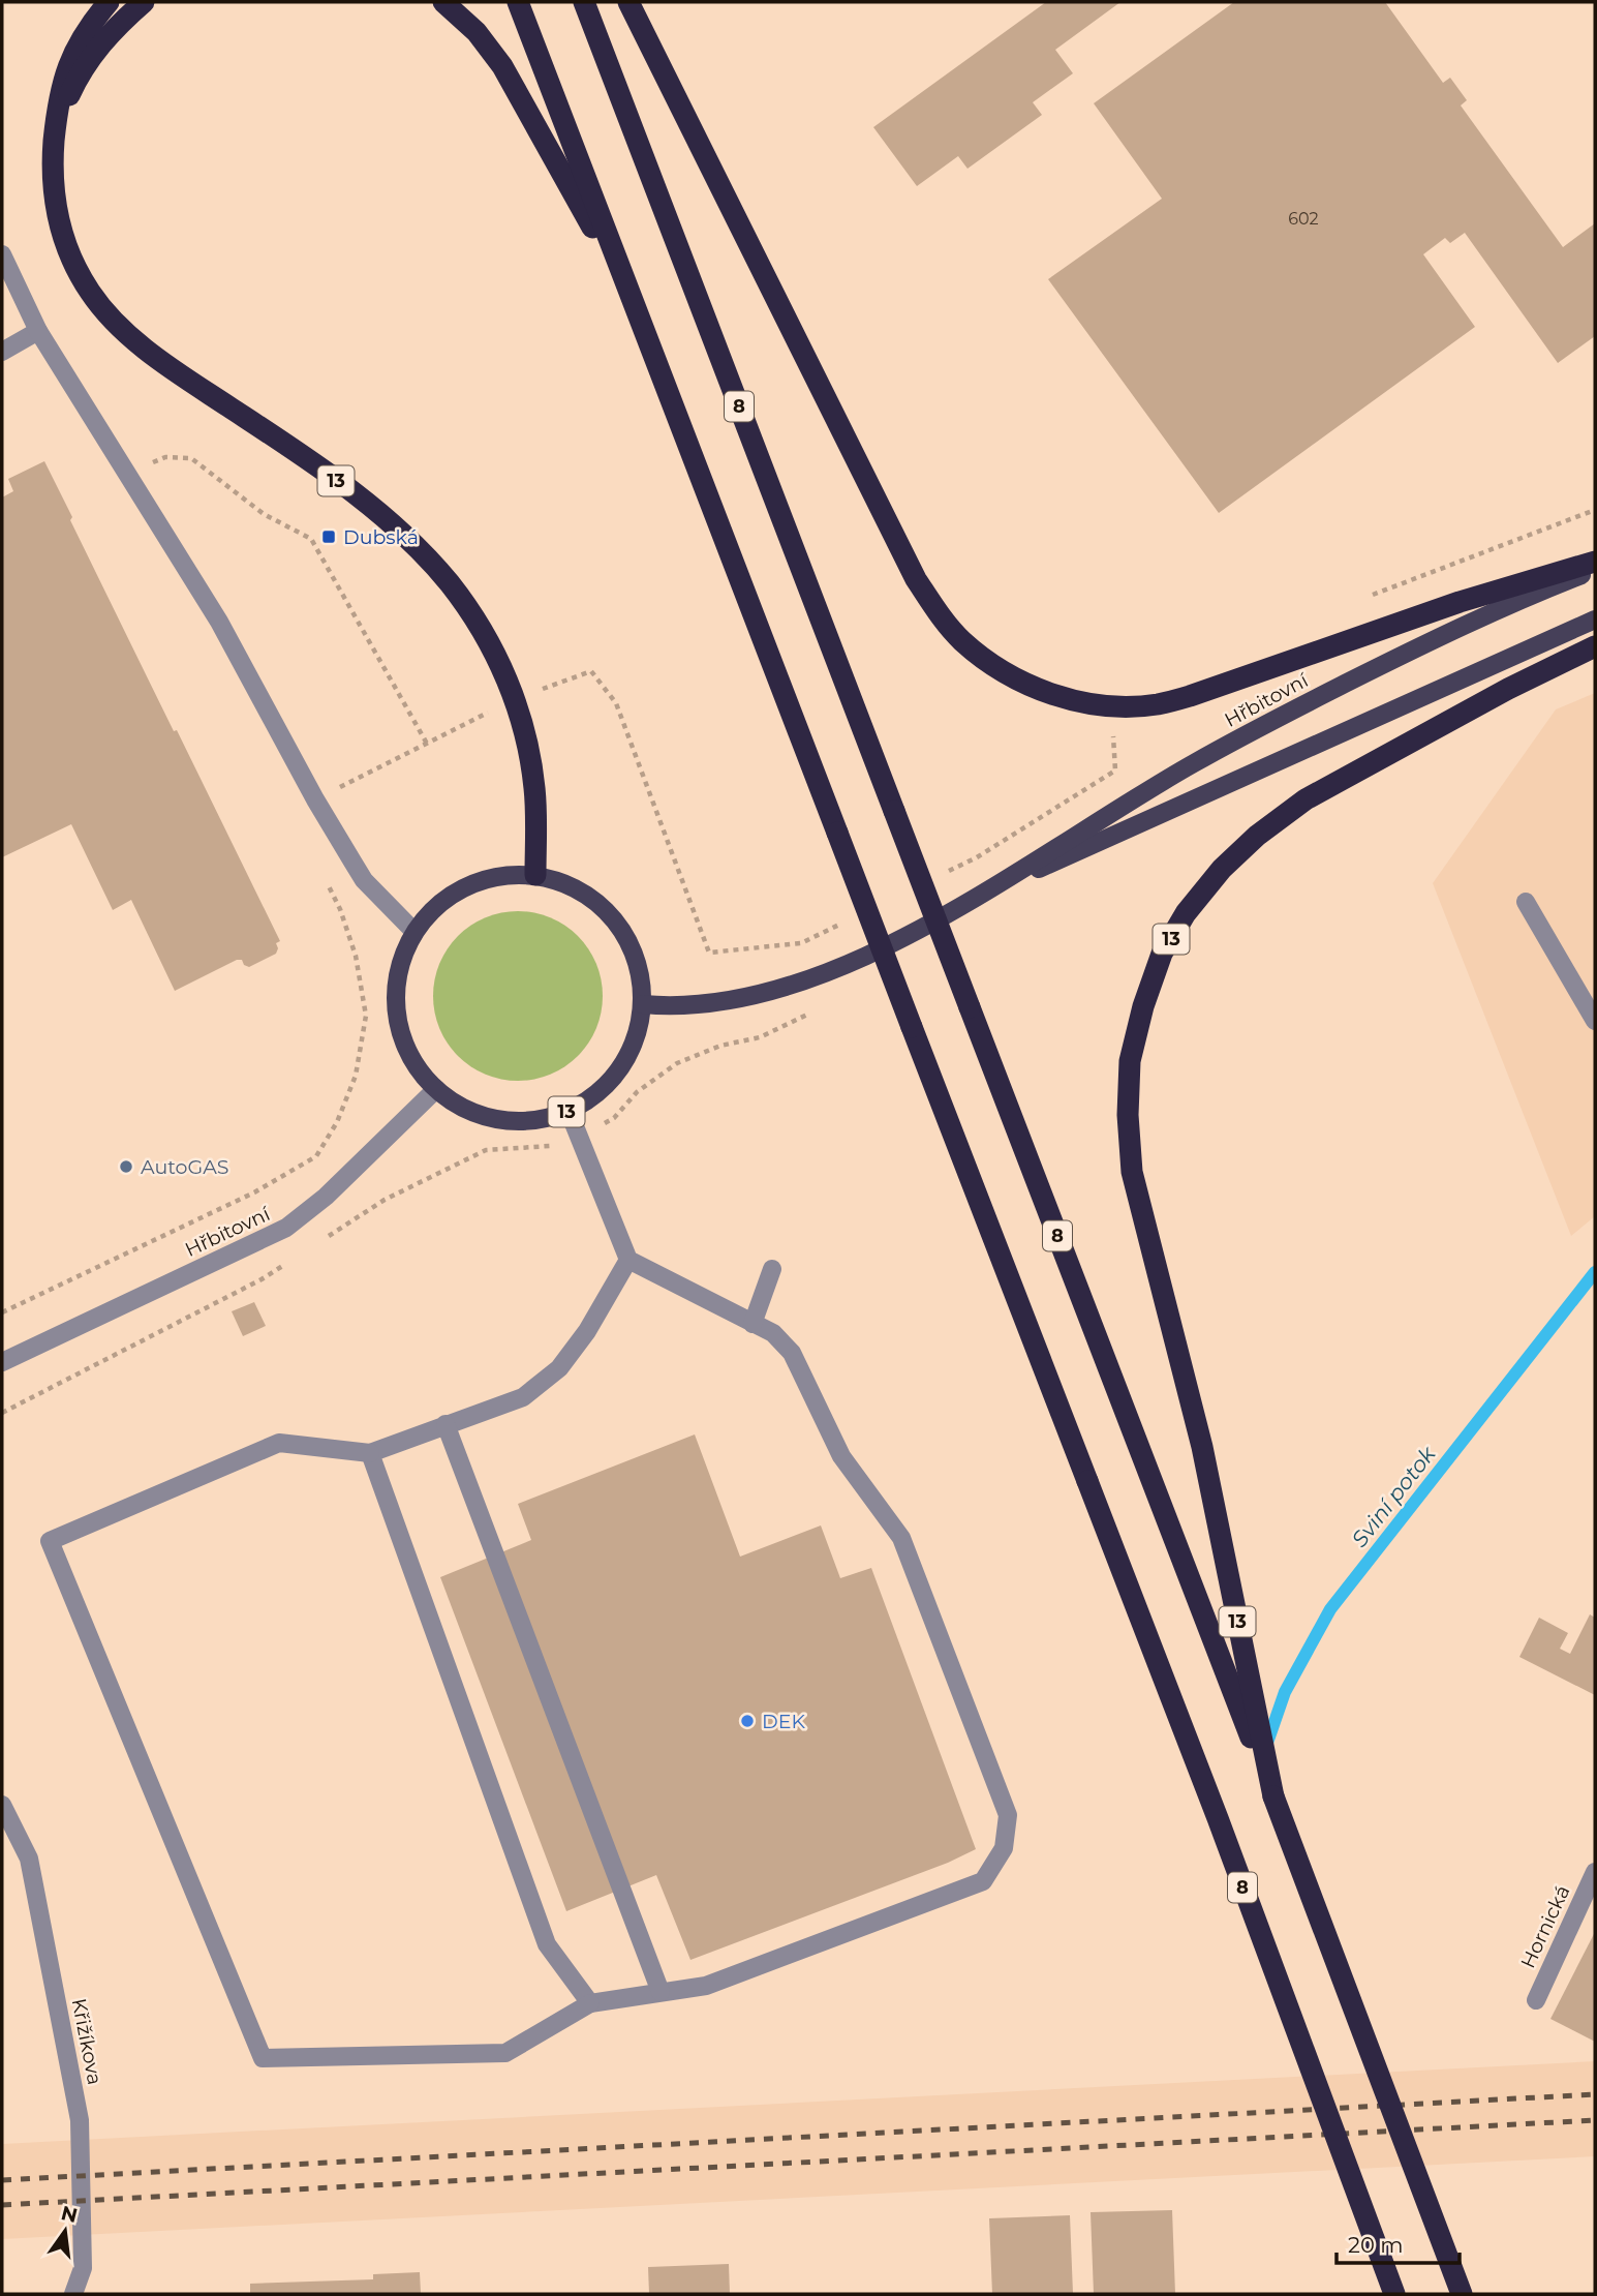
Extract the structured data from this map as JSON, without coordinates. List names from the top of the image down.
{
  "streets": {
    "highway": ["8", "13"],
    "main road": ["Hřbitovní"],
    "street": ["Hornická", "Křižíkova"]
  },
  "crossings": [
    ["8", "13"],
    ["13", "Hřbitovní"]
  ],
  "water": ["Sviní potok"],
  "places": {
    "transit": ["Dubská"],
    "other": ["AutoGAS", "DEK"]
  },
  "house_numbers": ["602"],
  "scale_bar": "20 m",
  "north": "top"
}
